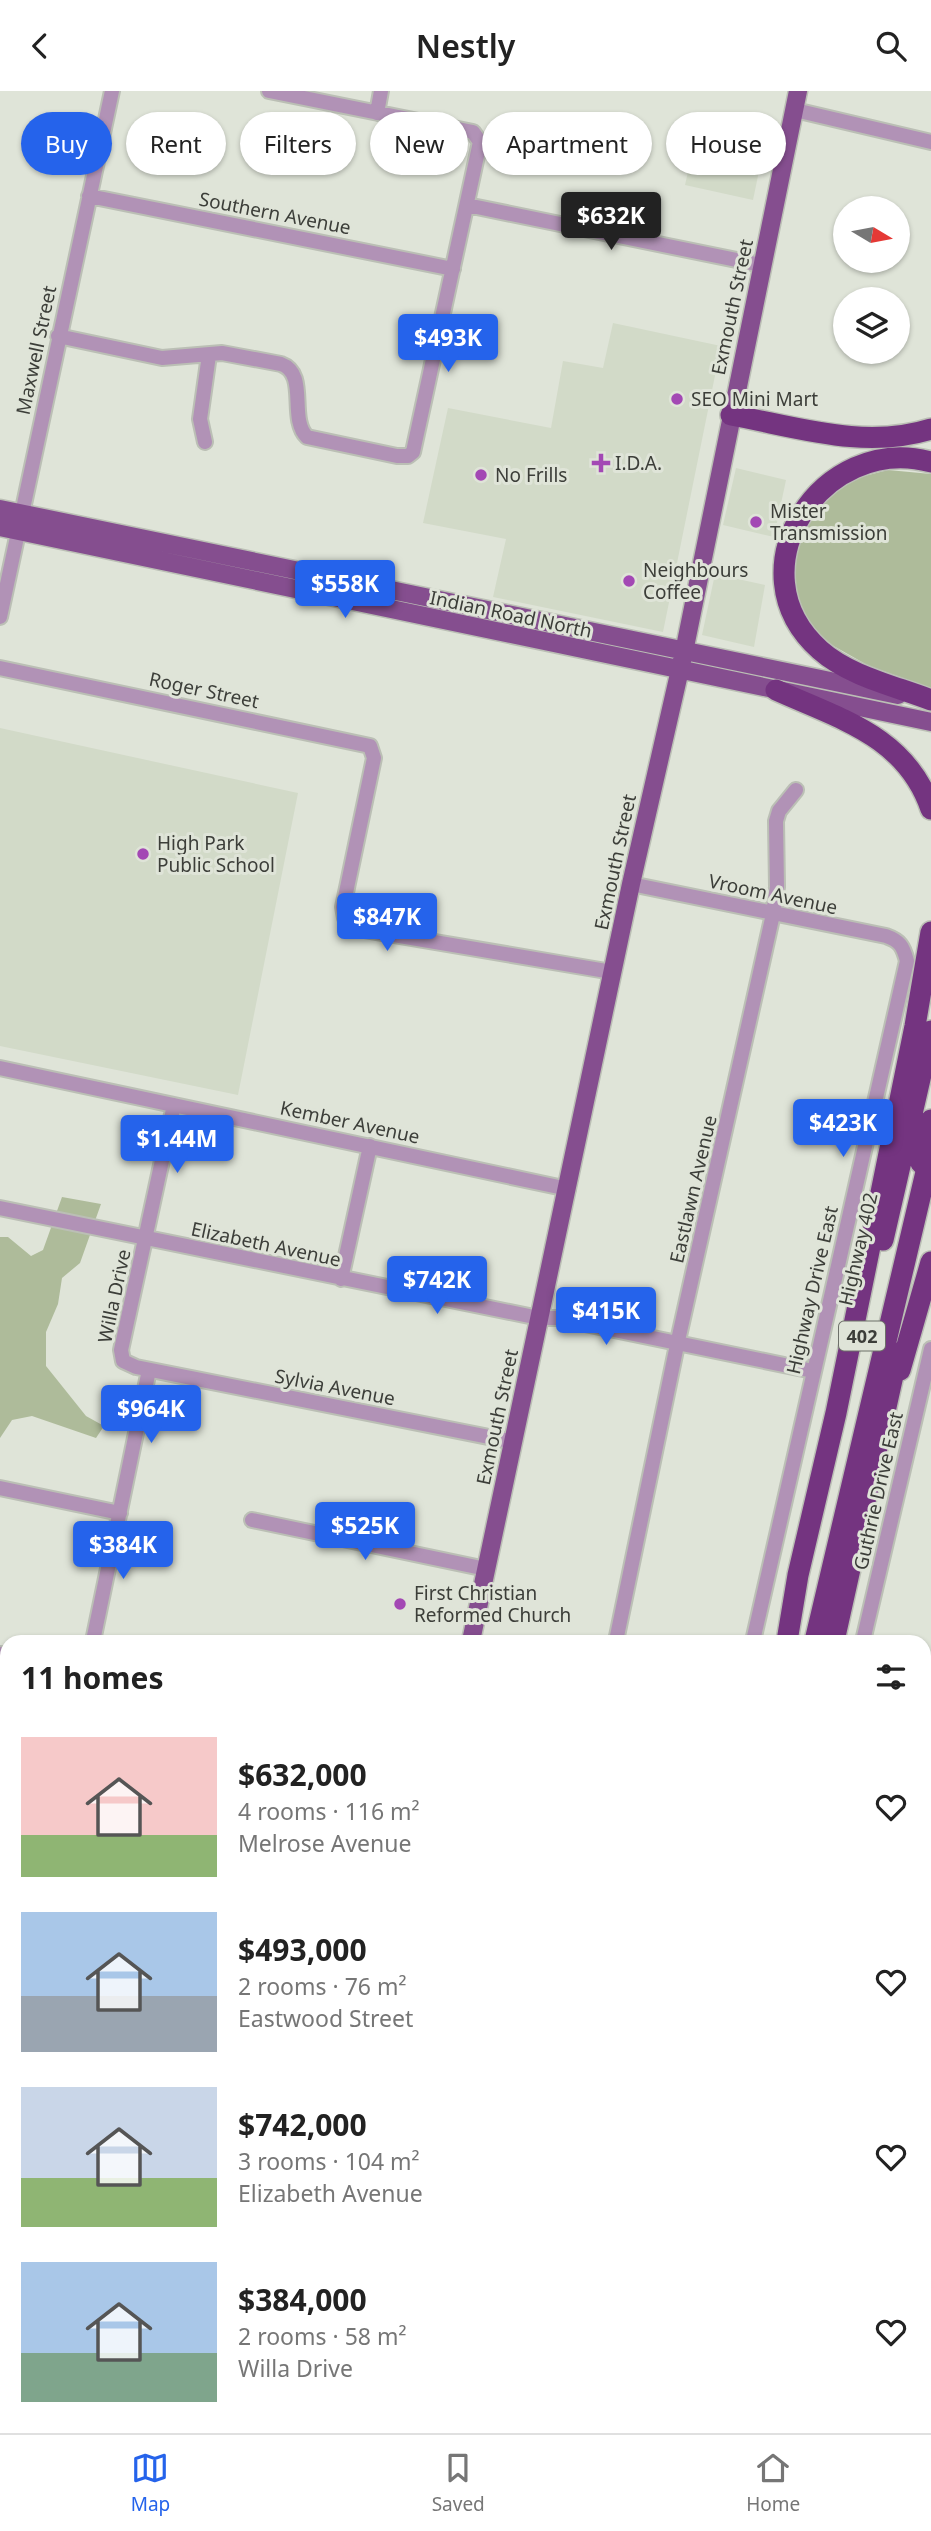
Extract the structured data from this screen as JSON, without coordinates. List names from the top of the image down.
{
  "streets": {
    "highway": ["402"],
    "main road": ["Exmouth Street", "Indian Road North"],
    "street": [
      "Southern Avenue",
      "Maxwell Street",
      "Roger Street",
      "Vroom Avenue",
      "Kember Avenue",
      "Eastlawn Avenue",
      "Elizabeth Avenue",
      "Highway Drive East",
      "Willa Drive",
      "Sylvia Avenue",
      "Guthrie Drive East"
    ]
  },
  "crossings": [
    ["Southern Avenue", "Maxwell Street"],
    ["Exmouth Street", "Indian Road North"],
    ["Exmouth Street", "Roger Street"],
    ["Exmouth Street", "Vroom Avenue"],
    ["Exmouth Street", "Kember Avenue"],
    ["Exmouth Street", "Elizabeth Avenue"],
    ["Exmouth Street", "Sylvia Avenue"],
    ["Maxwell Street", "Indian Road North"],
    ["Vroom Avenue", "Eastlawn Avenue"],
    ["Vroom Avenue", "Highway Drive East"],
    ["Kember Avenue", "Willa Drive"],
    ["Eastlawn Avenue", "Elizabeth Avenue"],
    ["Elizabeth Avenue", "Highway Drive East"],
    ["Elizabeth Avenue", "Willa Drive"],
    ["Willa Drive", "Sylvia Avenue"]
  ],
  "places": {
    "other": [
      "SEO Mini Mart",
      "No Frills",
      "Mister Transmission",
      "Neighbours Coffee",
      "High Park Public School",
      "First Christian Reformed Church"
    ],
    "health": ["I.D.A."]
  },
  "north": "right",
  "page": {
    "header": "Nestly",
    "chip": [
      "Buy",
      "Rent",
      "Filters",
      "New",
      "Apartment",
      "House"
    ],
    "price": [
      "$632K",
      "$493K",
      "$558K",
      "$847K",
      "$423K",
      "$1.44M",
      "$742K",
      "$415K",
      "$964K",
      "$525K",
      "$384K"
    ],
    "heading": "11 homes",
    "list": [
      {
        "name": "$632,000",
        "note": "4 rooms · 116 m² · Melrose Avenue"
      },
      {
        "name": "$493,000",
        "note": "2 rooms · 76 m² · Eastwood Street"
      },
      {
        "name": "$742,000",
        "note": "3 rooms · 104 m² · Elizabeth Avenue"
      },
      {
        "name": "$384,000",
        "note": "2 rooms · 58 m² · Willa Drive"
      }
    ],
    "tabs": ["Map", "Saved", "Home"]
  }
}
